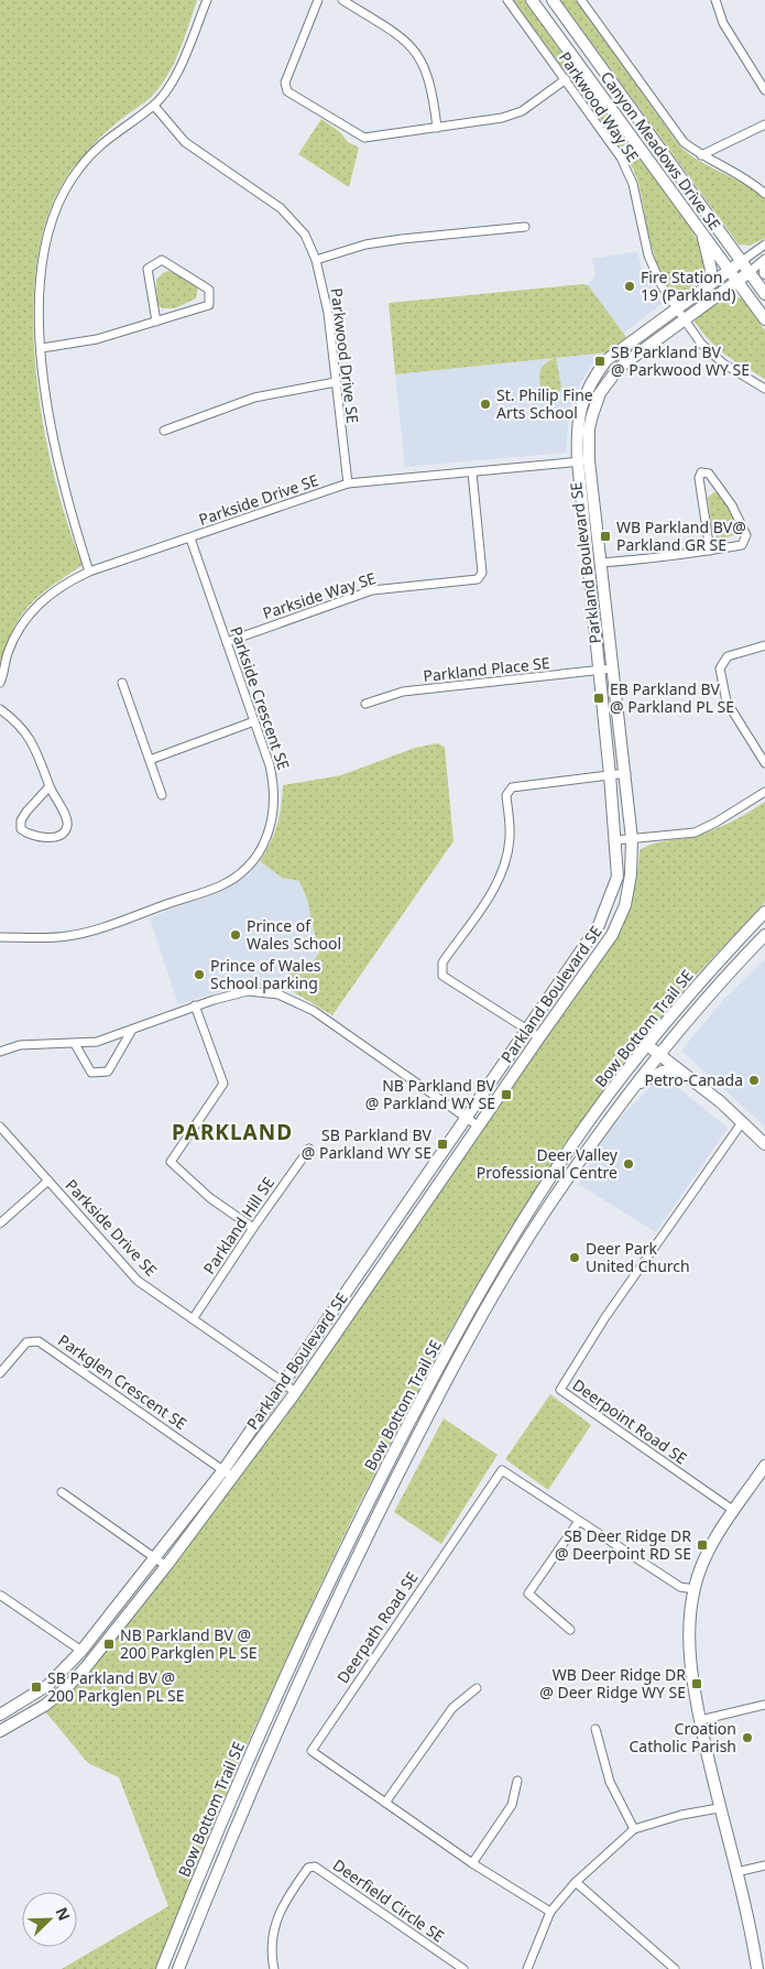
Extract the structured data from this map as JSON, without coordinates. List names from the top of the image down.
{
  "streets": {
    "street": [
      "Parkwood Way SE",
      "Canyon Meadows Drive SE",
      "Parkwood Drive SE",
      "Parkside Drive SE",
      "Parkland Boulevard SE",
      "Parkside Way SE",
      "Parkland Place SE",
      "Parkside Crescent SE",
      "Bow Bottom Trail SE",
      "Parkland Hill SE",
      "Parkglen Crescent SE",
      "Deerpoint Road SE",
      "Deerpath Road SE",
      "Deerfield Circle SE"
    ]
  },
  "crossings": [
    ["Parkwood Way SE", "Parkland Boulevard SE"],
    ["Canyon Meadows Drive SE", "Parkland Boulevard SE"],
    ["Parkwood Drive SE", "Parkside Drive SE"],
    ["Parkside Drive SE", "Parkland Boulevard SE"],
    ["Parkside Drive SE", "Parkside Way SE"],
    ["Parkside Drive SE", "Parkside Crescent SE"],
    ["Parkside Drive SE", "Parkland Hill SE"],
    ["Parkland Boulevard SE", "Parkland Place SE"],
    ["Parkland Boulevard SE", "Parkglen Crescent SE"],
    ["Parkside Way SE", "Parkside Crescent SE"]
  ],
  "districts": ["PARKLAND"],
  "places": {
    "other": [
      "Fire Station 19 (Parkland)",
      "St. Philip Fine Arts School",
      "Prince of Wales School",
      "Prince of Wales School parking",
      "Petro-Canada",
      "Deer Valley Professional Centre",
      "Deer Park United Church",
      "Croation Catholic Parish"
    ],
    "transit": [
      "SB Parkland BV @ Parkwood WY SE",
      "WB Parkland BV@ Parkland GR SE",
      "EB Parkland BV @ Parkland PL SE",
      "NB Parkland BV @ Parkland WY SE",
      "SB Parkland BV @ Parkland WY SE",
      "SB Deer Ridge DR @ Deerpoint RD SE",
      "NB Parkland BV @ 200 Parkglen PL SE",
      "WB Deer Ridge DR @ Deer Ridge WY SE",
      "SB Parkland BV @ 200 Parkglen PL SE"
    ]
  },
  "north": "top right"
}
